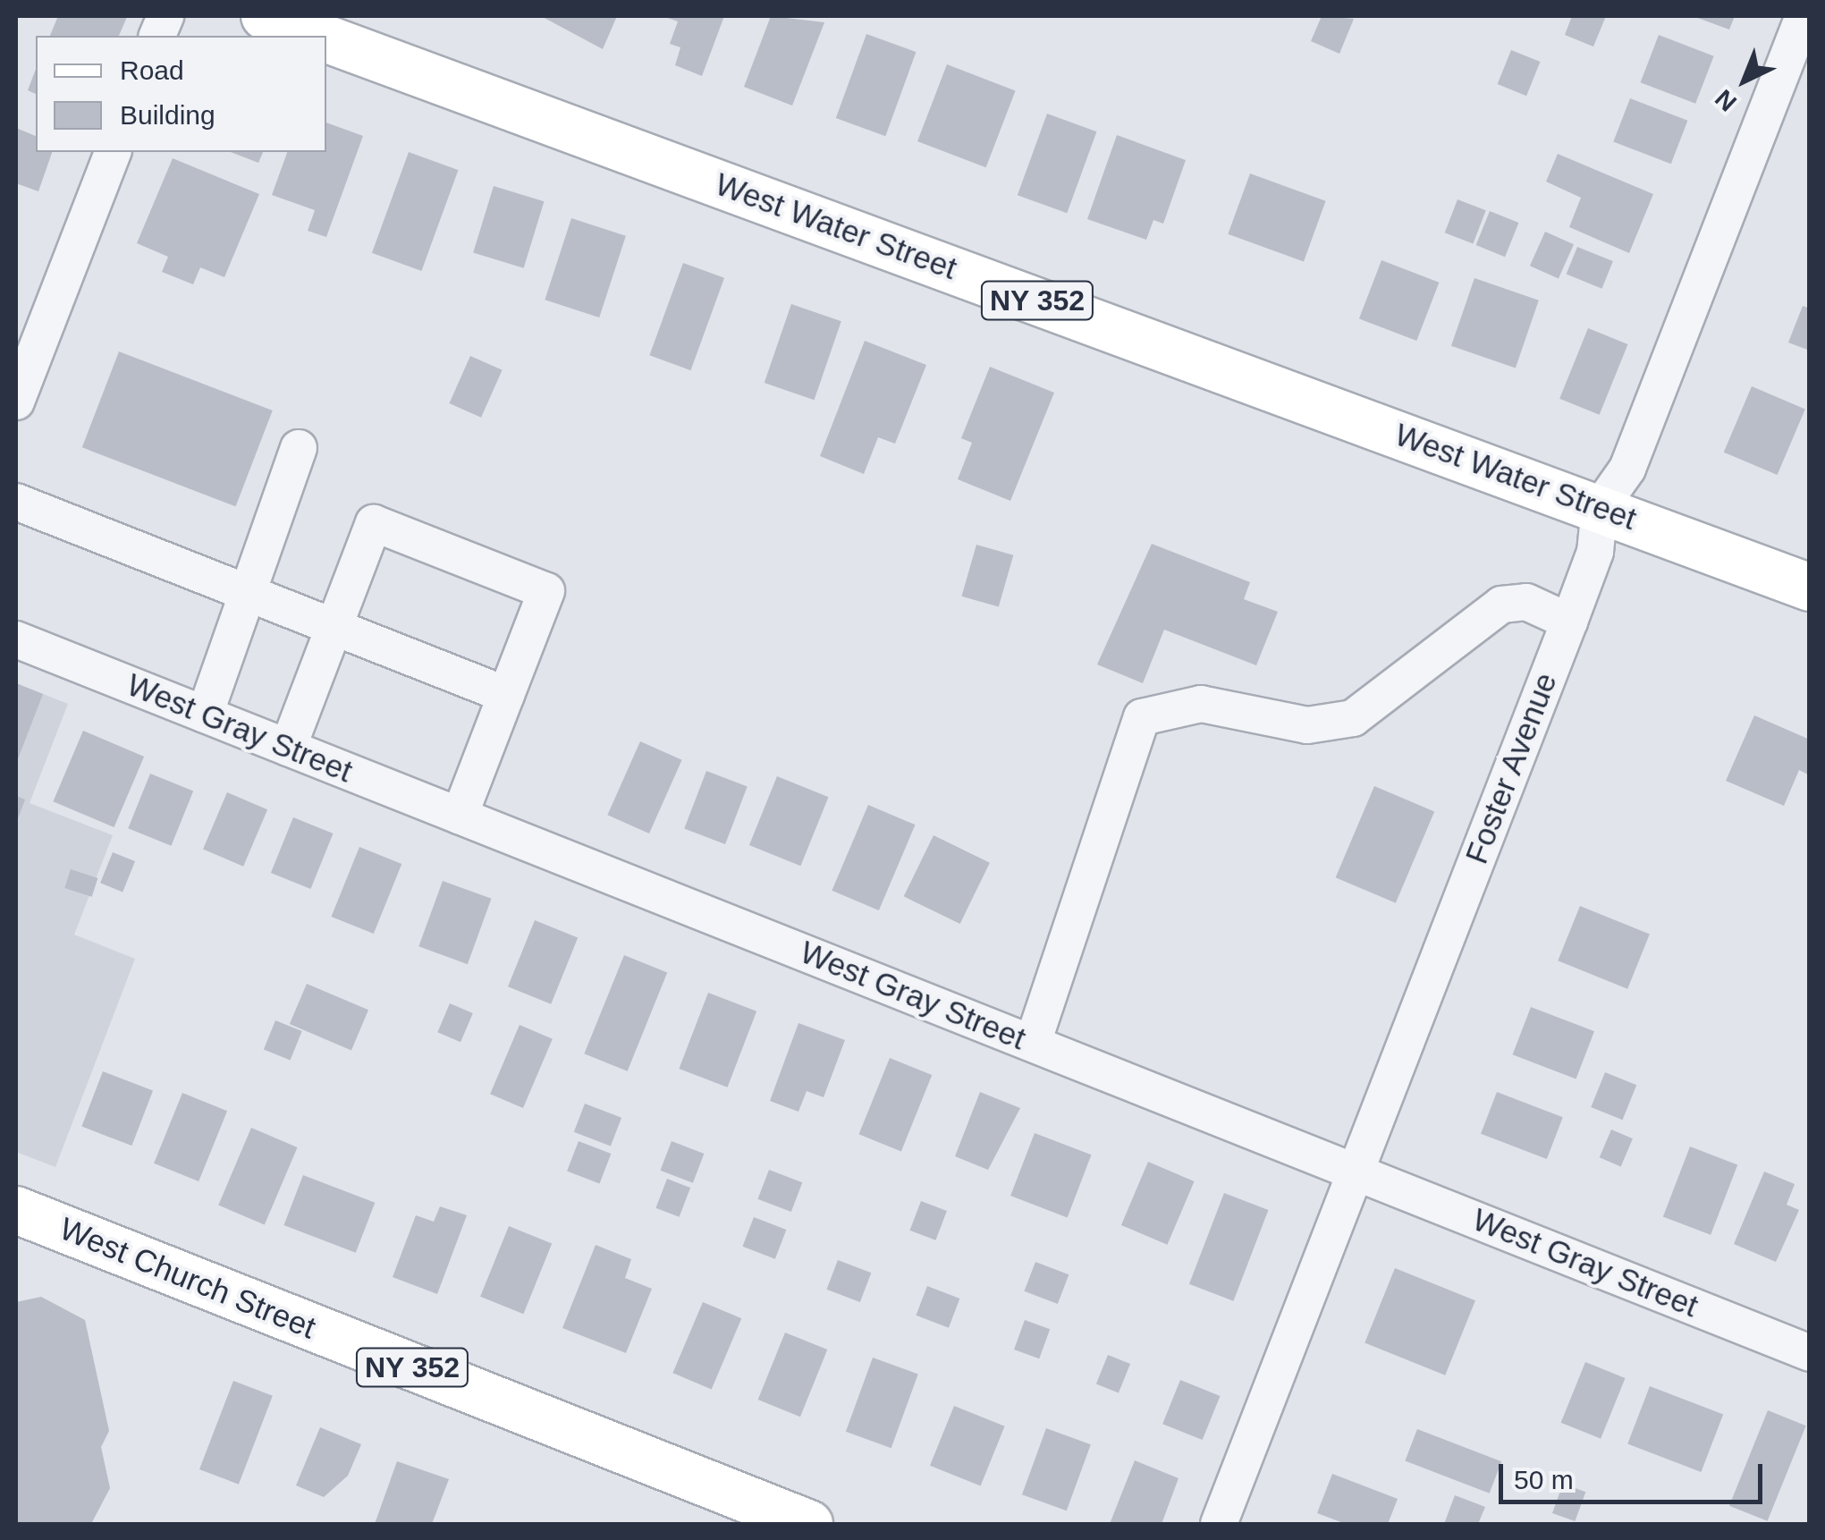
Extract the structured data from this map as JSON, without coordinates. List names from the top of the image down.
{
  "streets": {
    "main road": ["West Water Street", "NY 352", "West Church Street"],
    "street": ["West Gray Street", "Foster Avenue"]
  },
  "crossings": [
    ["West Water Street", "Foster Avenue"],
    ["West Gray Street", "Foster Avenue"]
  ],
  "legend": ["Road", "Building"],
  "scale_bar": "50 m",
  "north": "bottom left"
}
